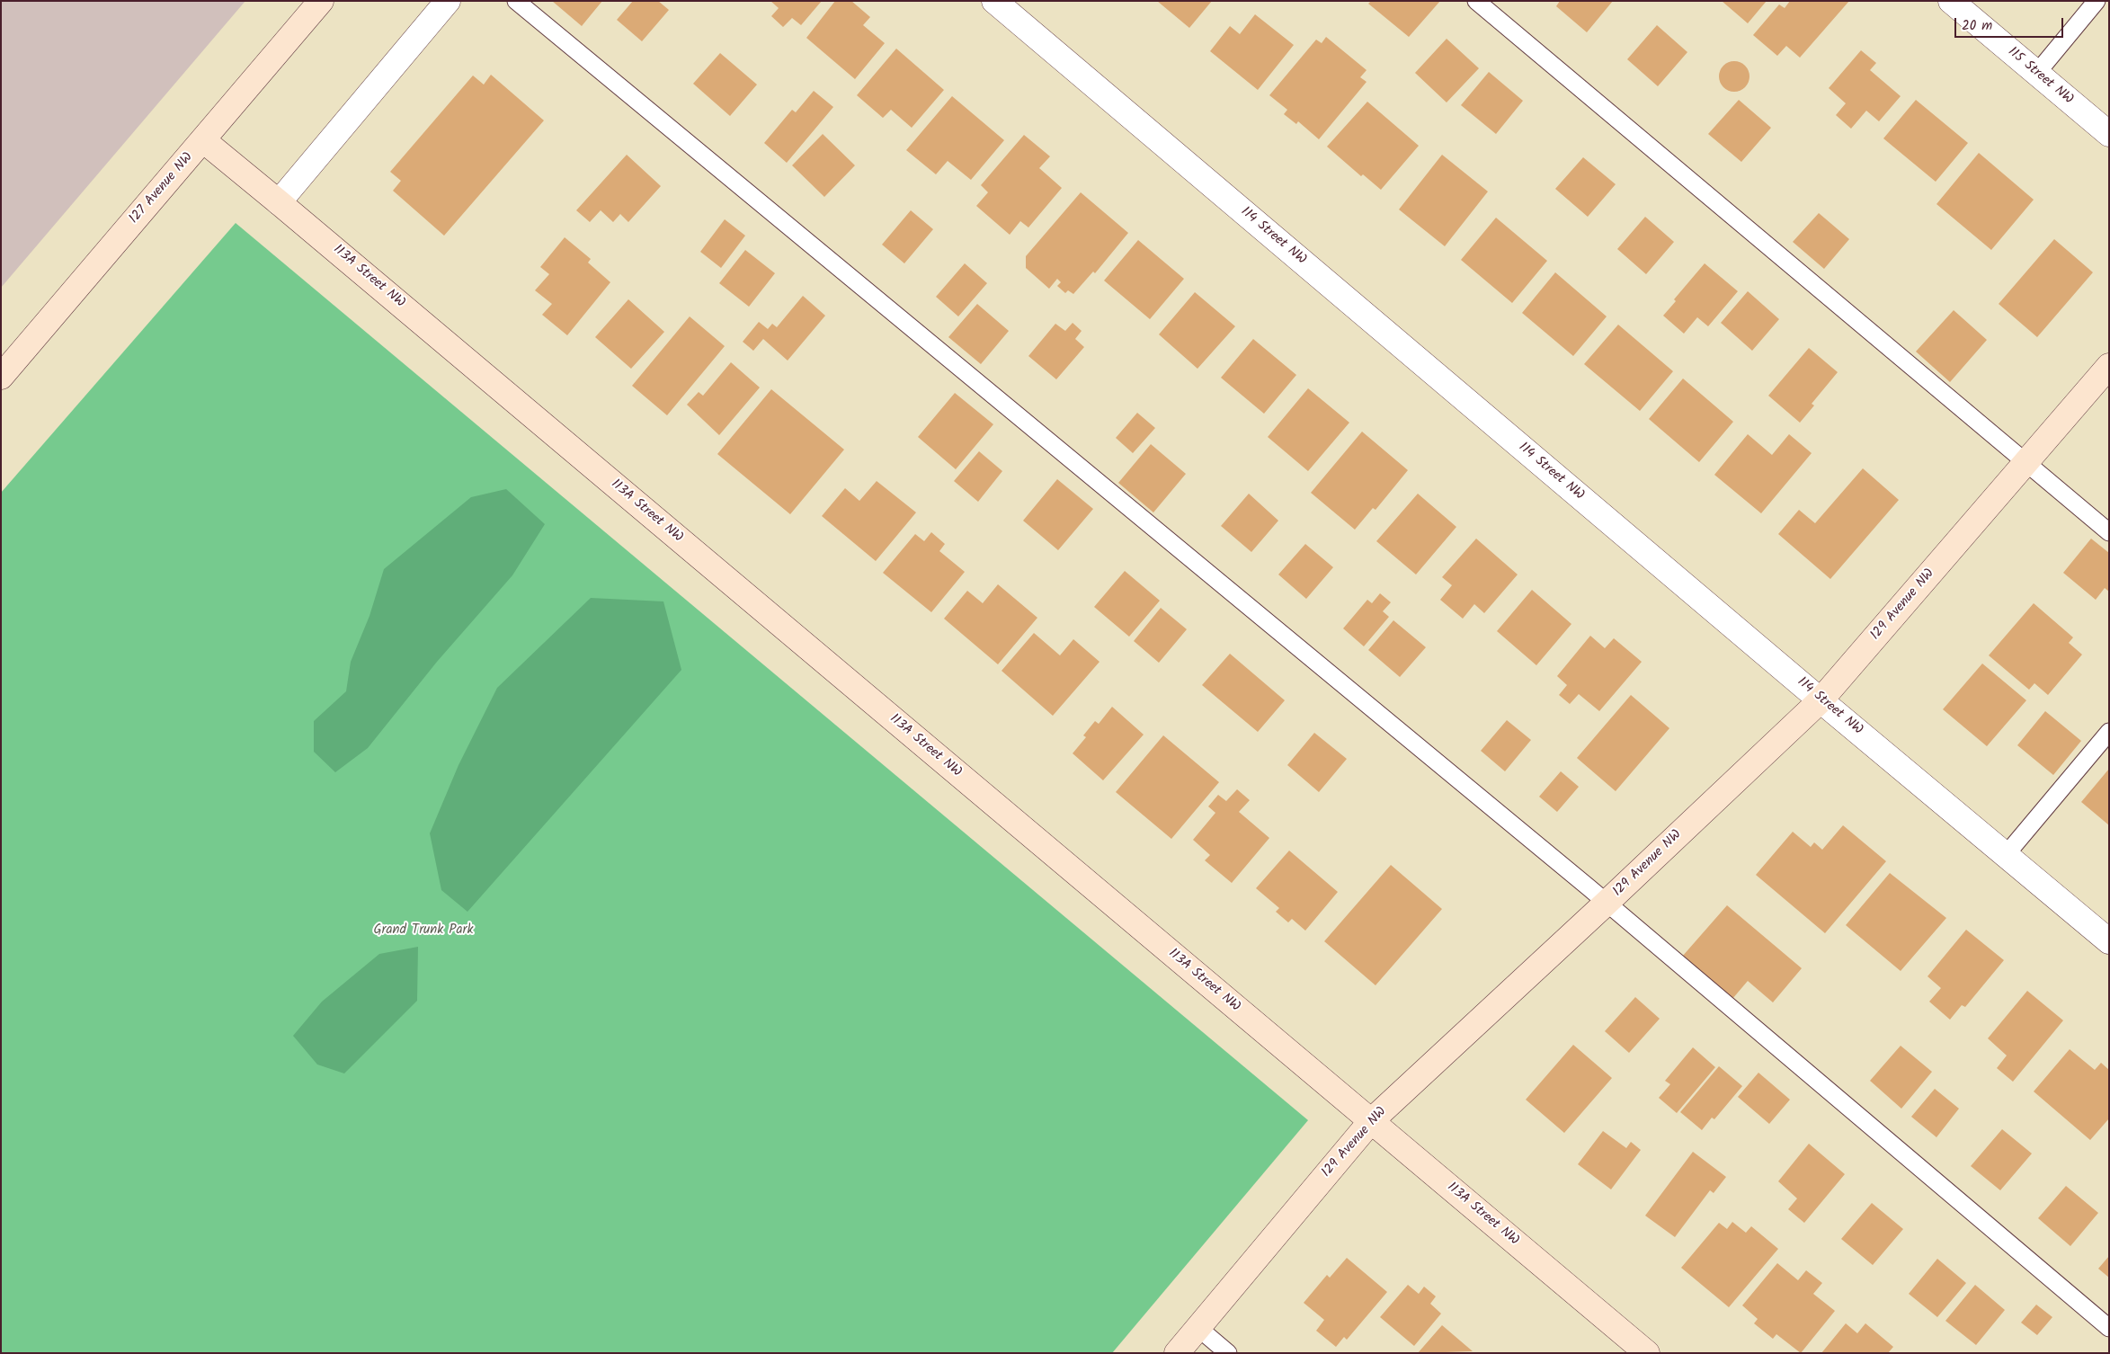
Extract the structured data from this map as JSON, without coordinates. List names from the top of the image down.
{
  "streets": {
    "main road": ["127 Avenue NW", "113A Street NW", "129 Avenue NW"],
    "street": ["115 Street NW", "114 Street NW"]
  },
  "crossings": [
    ["127 Avenue NW", "113A Street NW"],
    ["114 Street NW", "129 Avenue NW"],
    ["113A Street NW", "129 Avenue NW"]
  ],
  "parks": ["Grand Trunk Park"],
  "scale_bar": "20 m"
}
